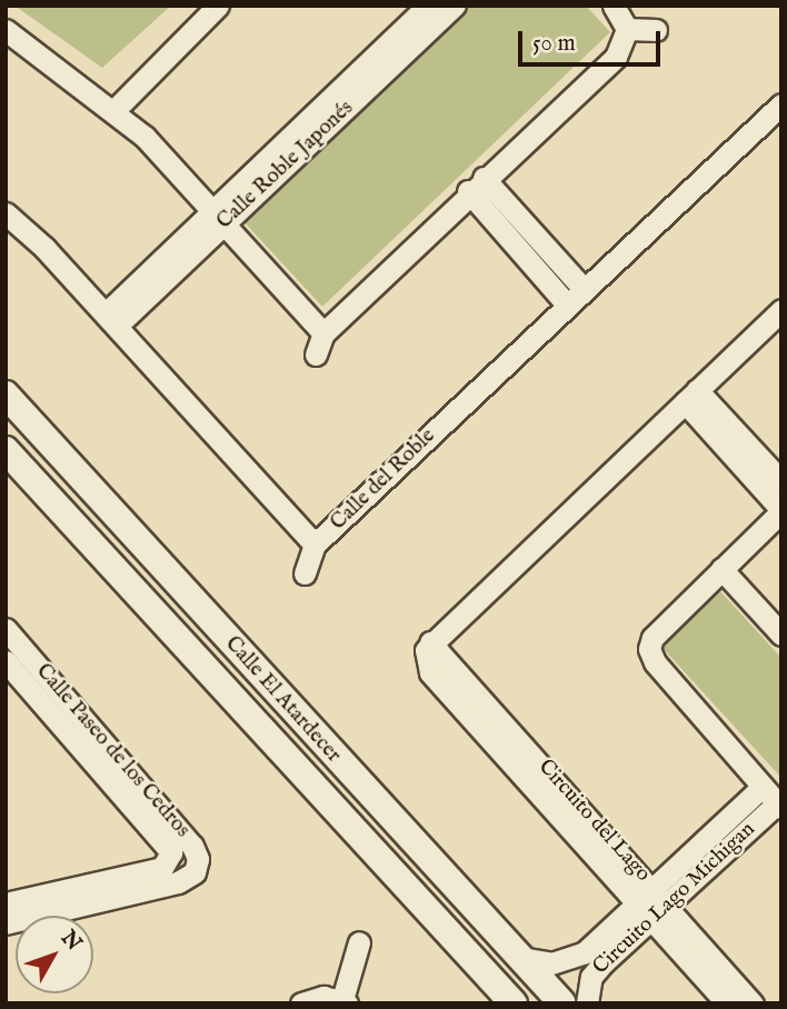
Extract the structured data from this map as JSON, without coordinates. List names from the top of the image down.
{
  "streets": {
    "street": [
      "Calle Roble Japonés",
      "Calle del Roble",
      "Calle El Atardecer",
      "Calle Paseo de los Cedros",
      "Circuito del Lago",
      "Circuito Lago Michigan"
    ]
  },
  "crossings": [
    ["Calle Roble Japonés", "Calle del Roble"],
    ["Calle El Atardecer", "Circuito Lago Michigan"],
    ["Circuito del Lago", "Circuito Lago Michigan"]
  ],
  "scale_bar": "50 m",
  "north": "top right"
}
